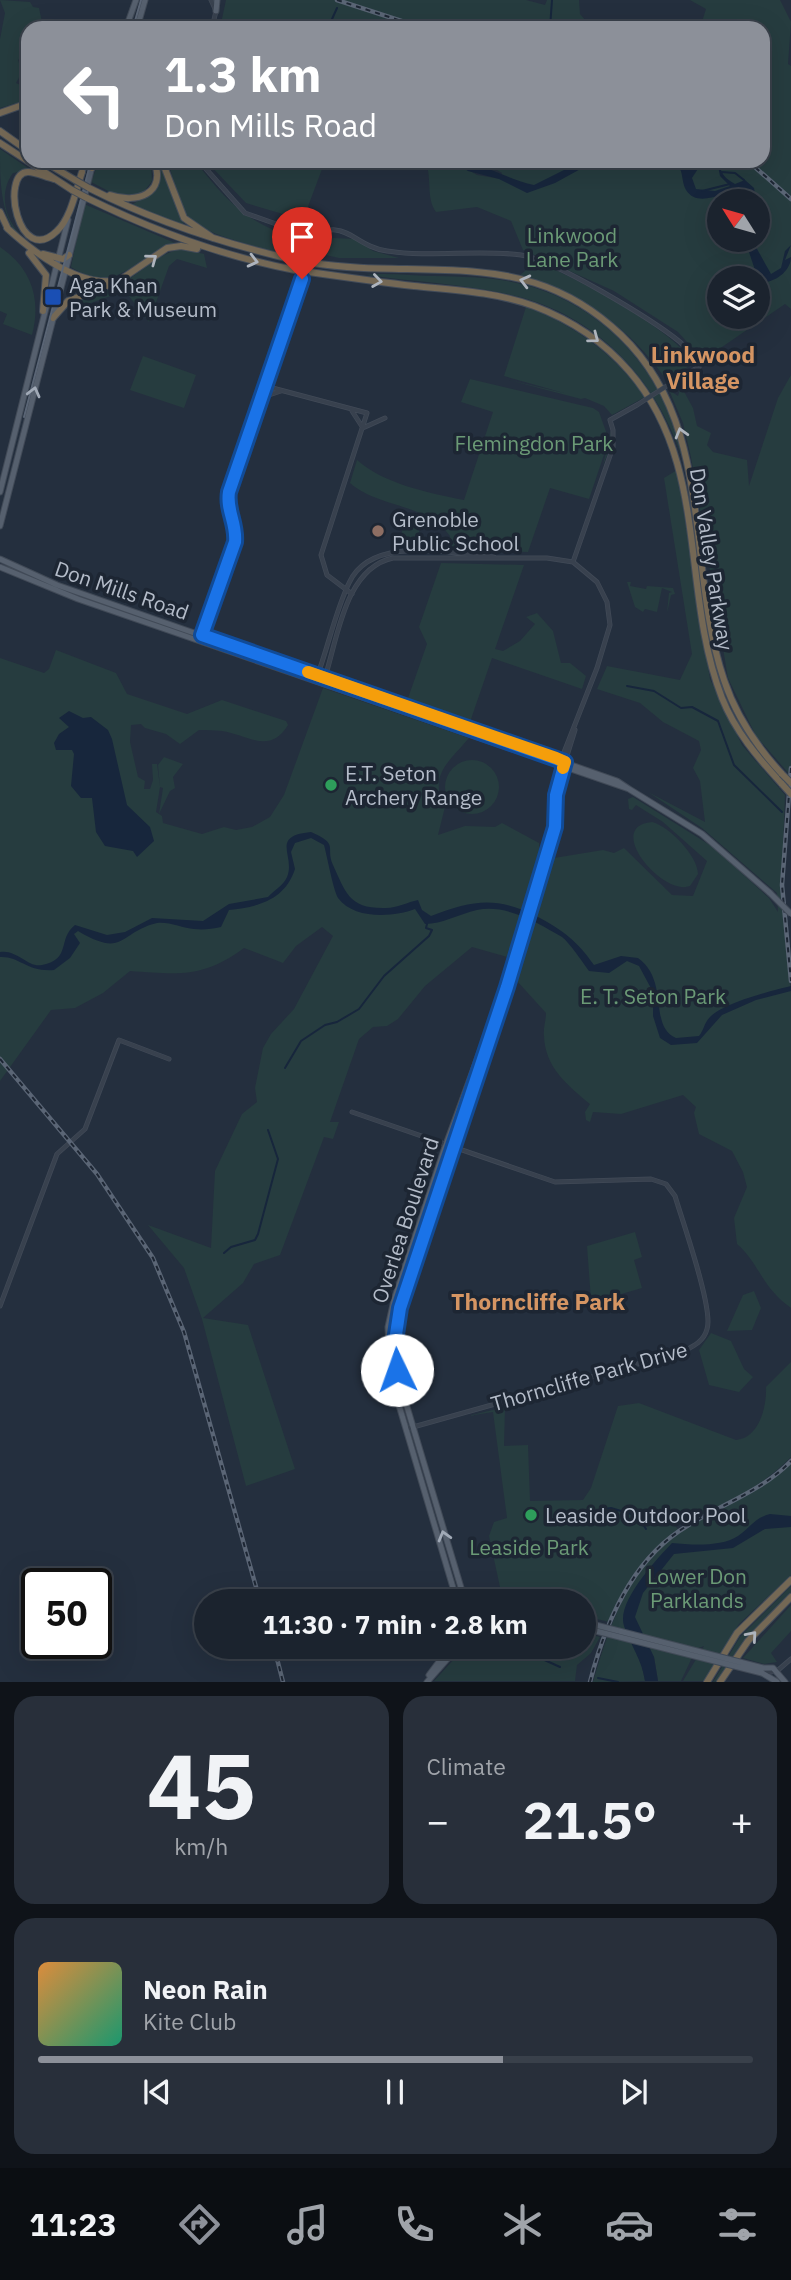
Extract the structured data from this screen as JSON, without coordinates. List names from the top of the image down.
{
  "streets": {
    "highway": ["Don Valley Parkway"],
    "main road": ["Don Mills Road", "Overlea Boulevard"],
    "street": ["Thorncliffe Park Drive"]
  },
  "crossings": [
    ["Don Mills Road", "Overlea Boulevard"],
    ["Overlea Boulevard", "Thorncliffe Park Drive"]
  ],
  "districts": ["Linkwood Village", "Thorncliffe Park"],
  "parks": [
    "Linkwood Lane Park",
    "Flemingdon Park",
    "E. T. Seton Park",
    "Leaside Park",
    "Lower Don Parklands"
  ],
  "places": {
    "transit": ["Aga Khan Park & Museum"],
    "other": ["Grenoble Public School", "E.T. Seton Archery Range", "Leaside Outdoor Pool"]
  },
  "north": "top left",
  "page": {
    "turn": ["1.3 km", "Don Mills Road"],
    "limit": "50",
    "trip": "11:30 · 7 min · 2.8 km",
    "tile": [
      ["45", "km/h"],
      "Climate"
    ],
    "heat": ["−", "21.5°", "+"],
    "song": ["Neon Rain", "Kite Club"],
    "tabs": "11:23"
  }
}
